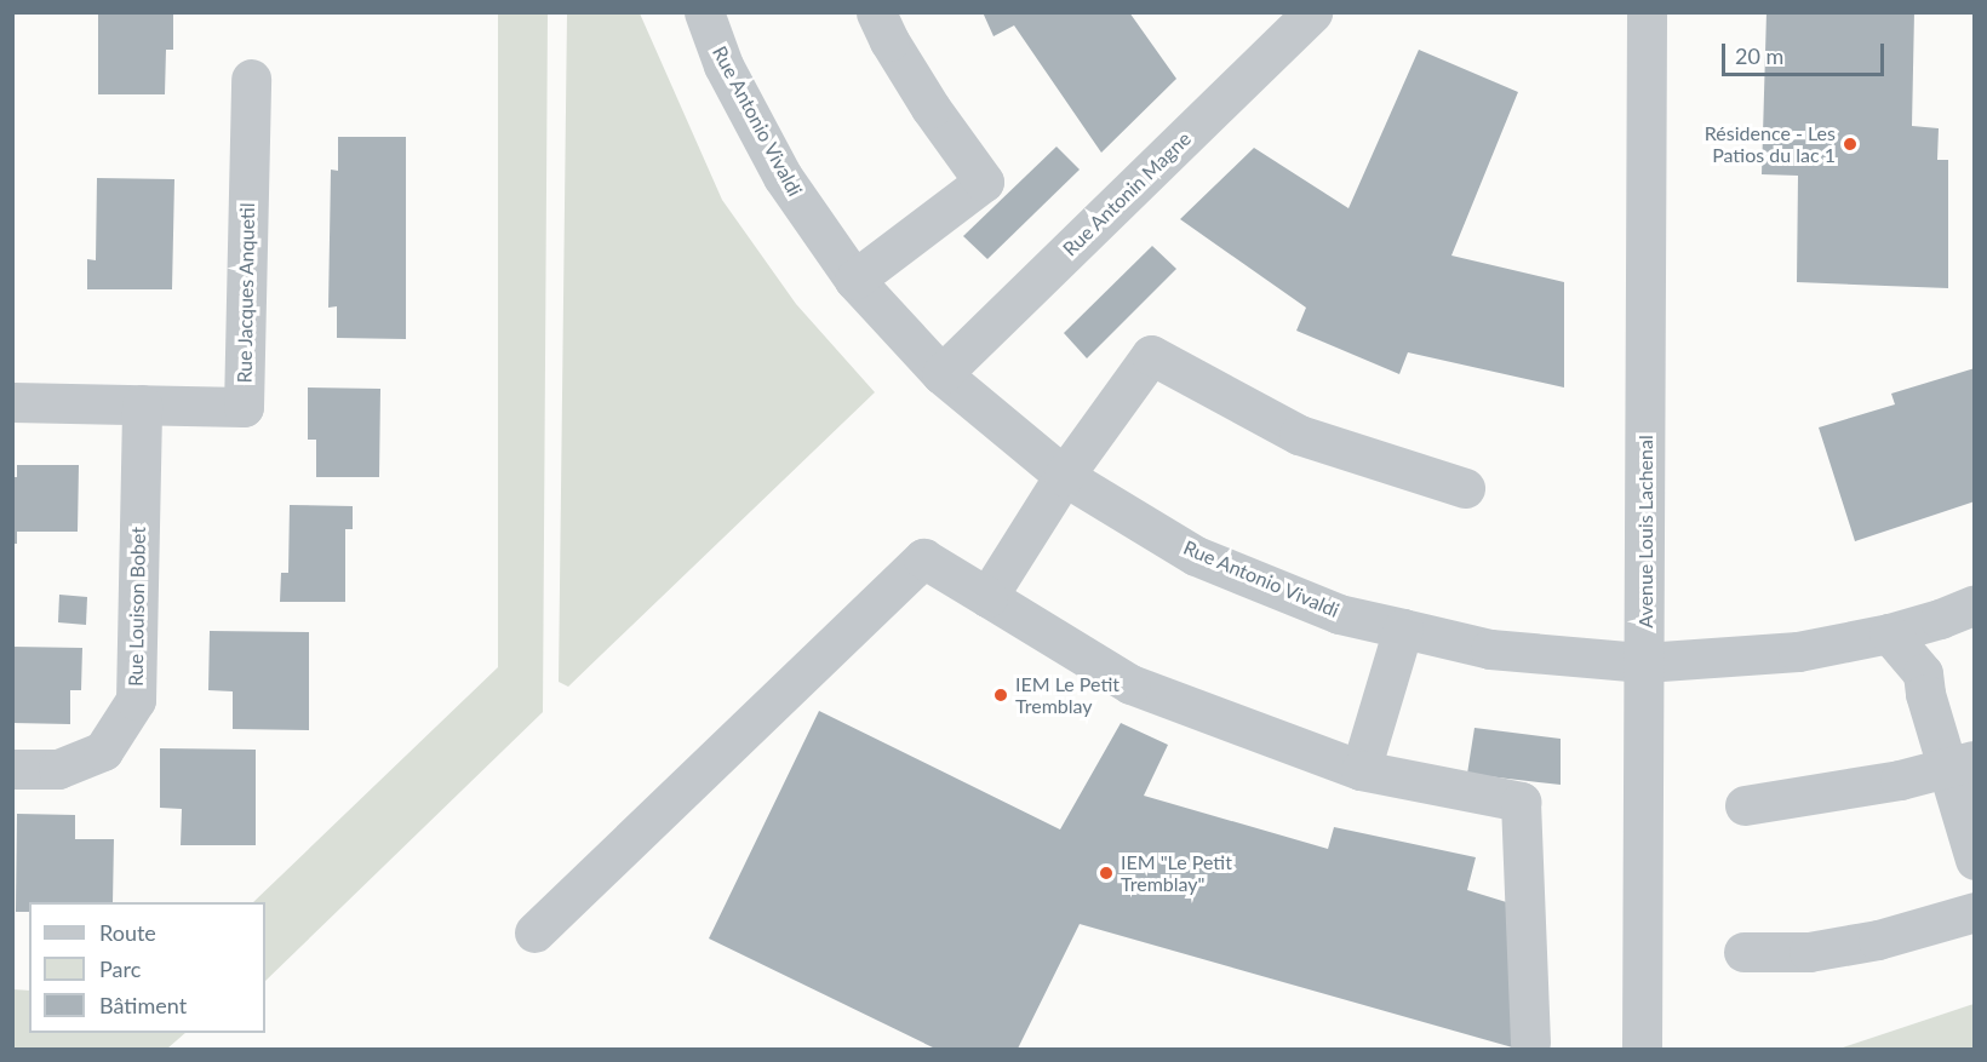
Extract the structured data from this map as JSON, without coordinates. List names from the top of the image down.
{
  "streets": {
    "street": [
      "Rue Antonio Vivaldi",
      "Rue Antonin Magne",
      "Rue Jacques Anquetil",
      "Avenue Louis Lachenal",
      "Rue Louison Bobet"
    ]
  },
  "crossings": [
    ["Rue Antonio Vivaldi", "Rue Antonin Magne"],
    ["Rue Antonio Vivaldi", "Avenue Louis Lachenal"],
    ["Rue Jacques Anquetil", "Rue Louison Bobet"]
  ],
  "places": ["Résidence - Les Patios du lac 1", "IEM Le Petit Tremblay", "IEM \"Le Petit Tremblay\""],
  "legend": ["Route", "Parc", "Bâtiment"],
  "scale_bar": "20 m"
}
